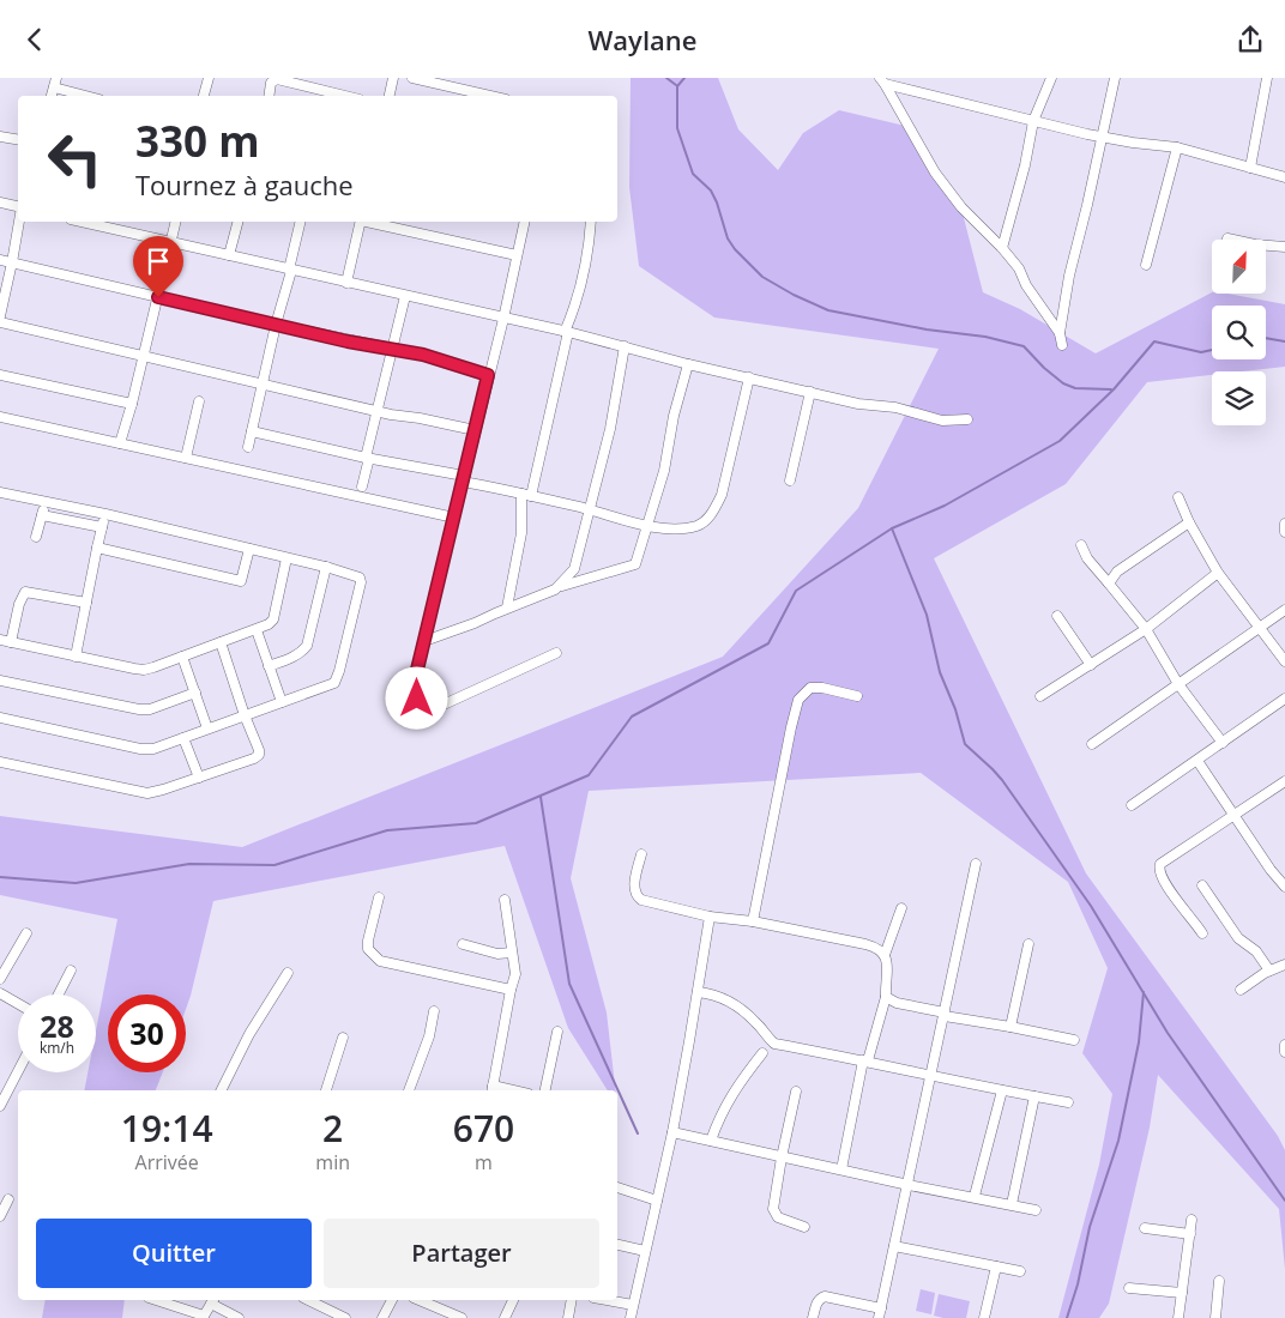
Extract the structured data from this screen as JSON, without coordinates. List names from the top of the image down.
{
  "north": "top right",
  "page": {
    "header": "Waylane",
    "turn": ["330 m", "Tournez à gauche"],
    "speed": "28 km/h",
    "limit": "30",
    "eta": [
      "19:14",
      "Arrivée",
      "2",
      "min",
      "670",
      "m"
    ],
    "buttons": ["Quitter", "Partager"]
  }
}
